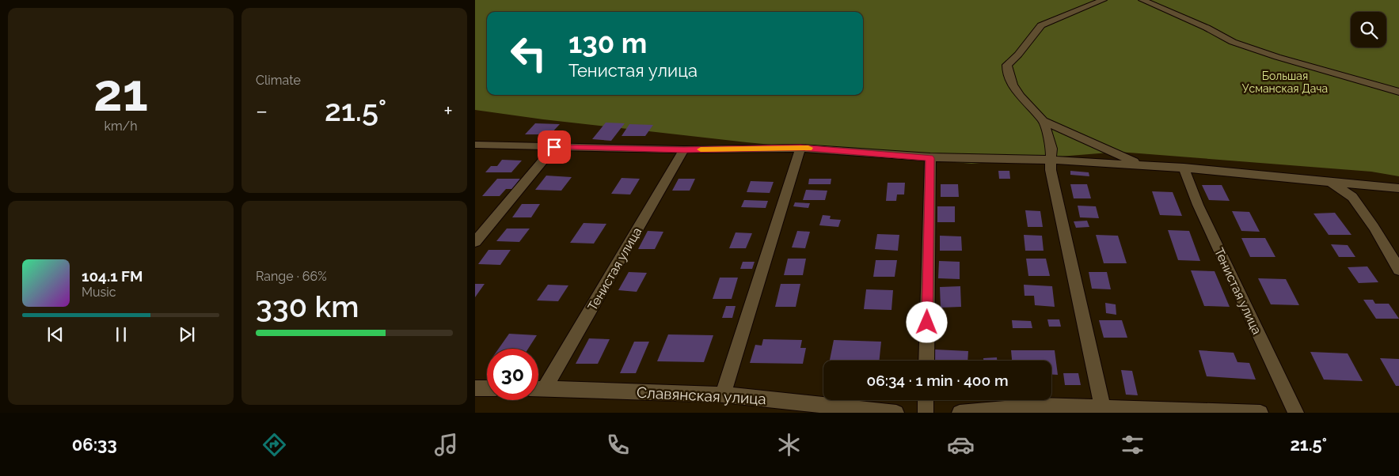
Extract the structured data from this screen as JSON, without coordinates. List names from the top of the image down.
{
  "streets": {
    "street": ["Тенистая улица", "Славянская улица"]
  },
  "parks": ["Большая Усманская Дача"],
  "page": {
    "tile": [
      ["21", "km/h"],
      "Climate",
      ["Range · 66%", "330 km"]
    ],
    "turn": ["130 m", "Тенистая улица"],
    "heat": ["−", "21.5°", "+"],
    "song": ["104.1 FM", "Music"],
    "limit": "30",
    "trip": "06:34 · 1 min · 400 m",
    "tabs": ["06:33", "21.5°"]
  }
}
